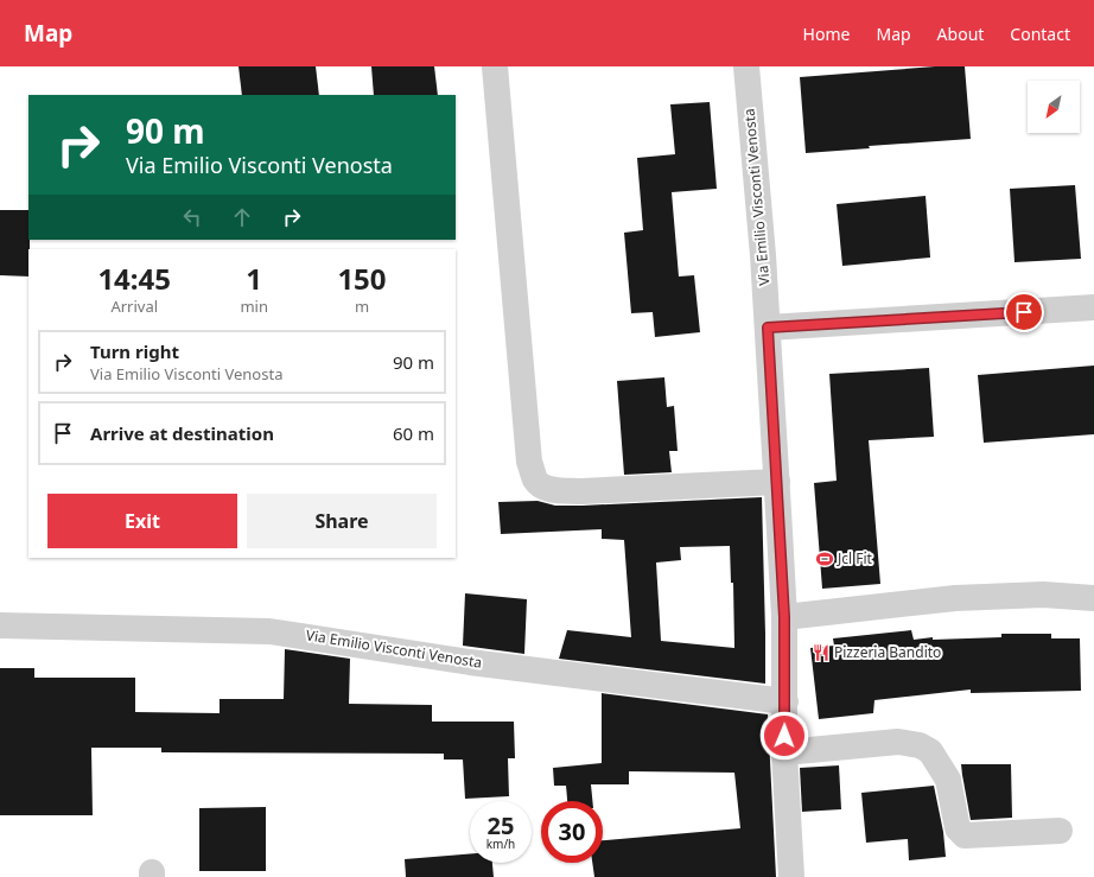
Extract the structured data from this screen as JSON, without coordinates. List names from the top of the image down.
{
  "streets": {
    "street": ["Via Emilio Visconti Venosta"]
  },
  "places": {
    "sports": ["Jcl Fit"],
    "restaurant": ["Pizzeria Bandito"]
  },
  "north": "bottom left",
  "page": {
    "header": "Map",
    "nav": [
      "Home",
      "Map",
      "About",
      "Contact"
    ],
    "turn": ["90 m", "Via Emilio Visconti Venosta"],
    "eta": [
      "14:45",
      "Arrival",
      "1",
      "min",
      "150",
      "m"
    ],
    "list": [
      {
        "name": "Turn right",
        "note": "Via Emilio Visconti Venosta",
        "value": "90 m"
      },
      {
        "name": "Arrive at destination",
        "value": "60 m"
      }
    ],
    "buttons": ["Exit", "Share"],
    "speed": "25 km/h",
    "limit": "30"
  }
}
